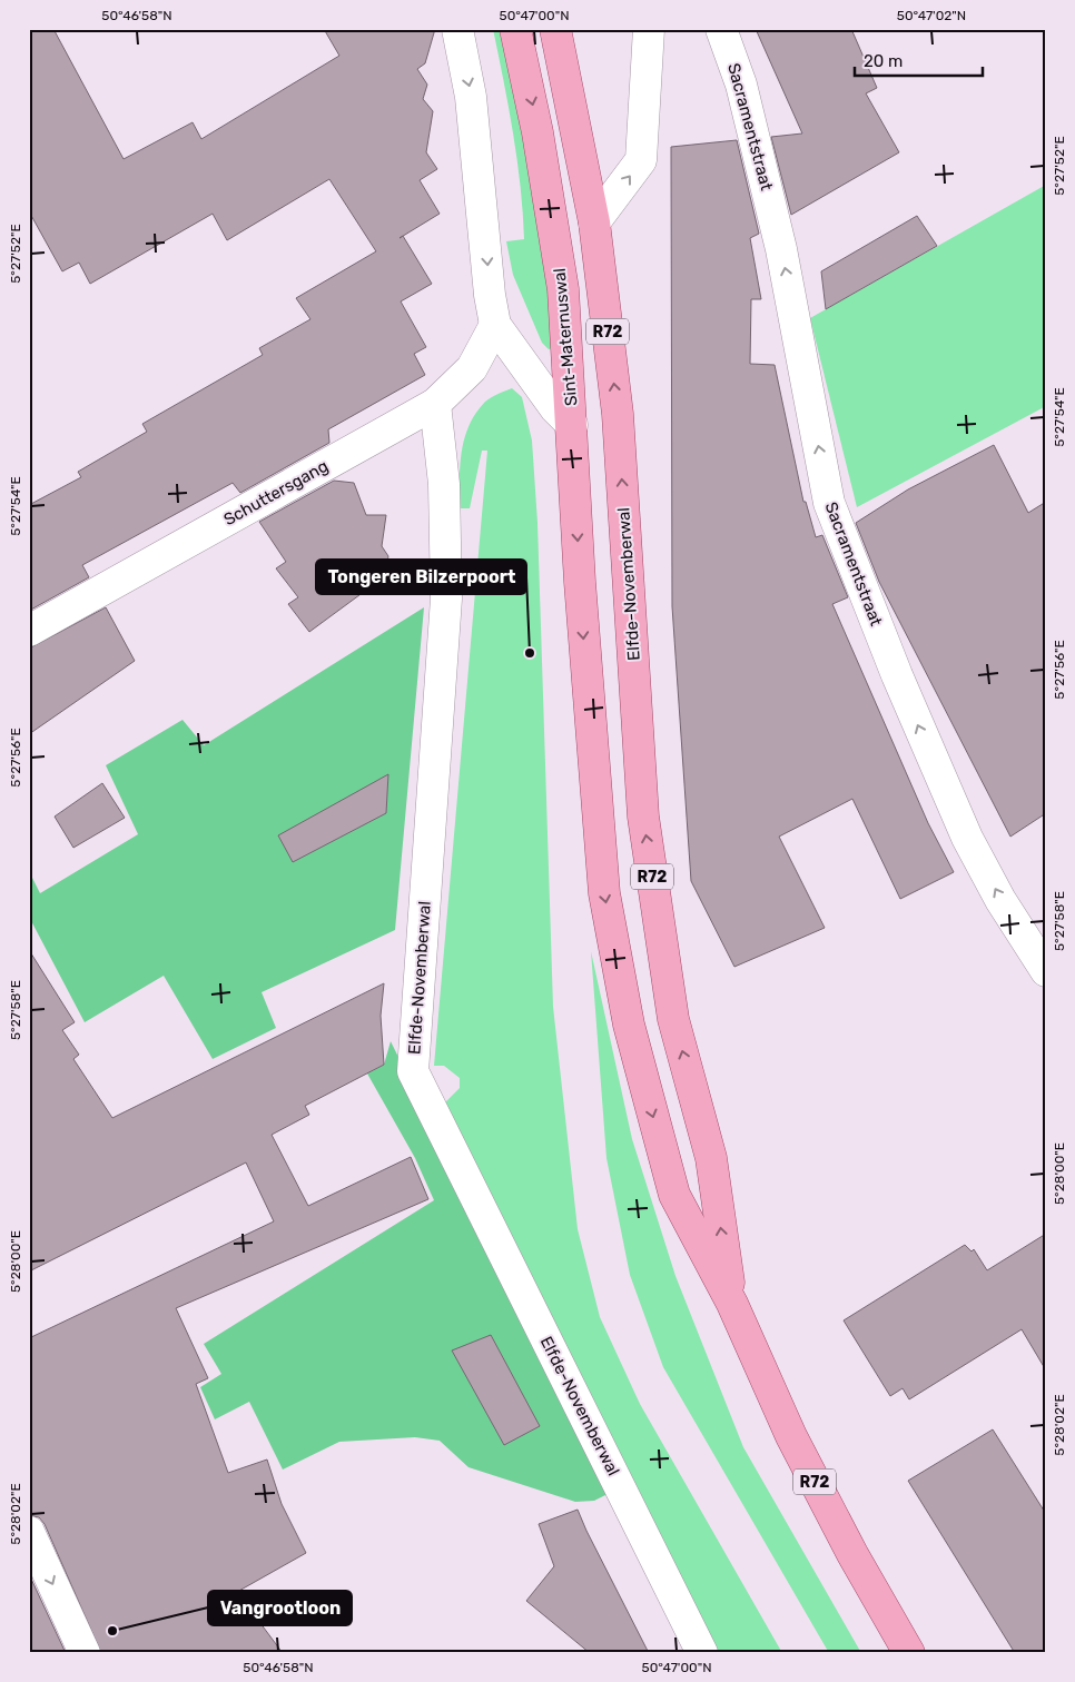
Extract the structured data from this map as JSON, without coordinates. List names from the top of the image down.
{
  "streets": {
    "main road": ["R72", "Sint-Maternuswal", "Elfde-Novemberwal"],
    "street": ["Sacramentstraat", "Schuttersgang"]
  },
  "crossings": [
    ["R72", "Elfde-Novemberwal"],
    ["Sint-Maternuswal", "Schuttersgang"],
    ["Sint-Maternuswal", "Elfde-Novemberwal"],
    ["Schuttersgang", "Elfde-Novemberwal"]
  ],
  "one_way": ["Sacramentstraat", "Sint-Maternuswal"],
  "places": ["Tongeren Bilzerpoort", "Vangrootloon"],
  "scale_bar": "20 m",
  "coordinates": [
    "50°46'58\"N",
    "50°47'00\"N",
    "50°47'02\"N",
    "5°27'52\"E",
    "5°27'54\"E",
    "5°27'56\"E",
    "5°27'58\"E",
    "5°28'00\"E",
    "5°28'02\"E"
  ]
}
